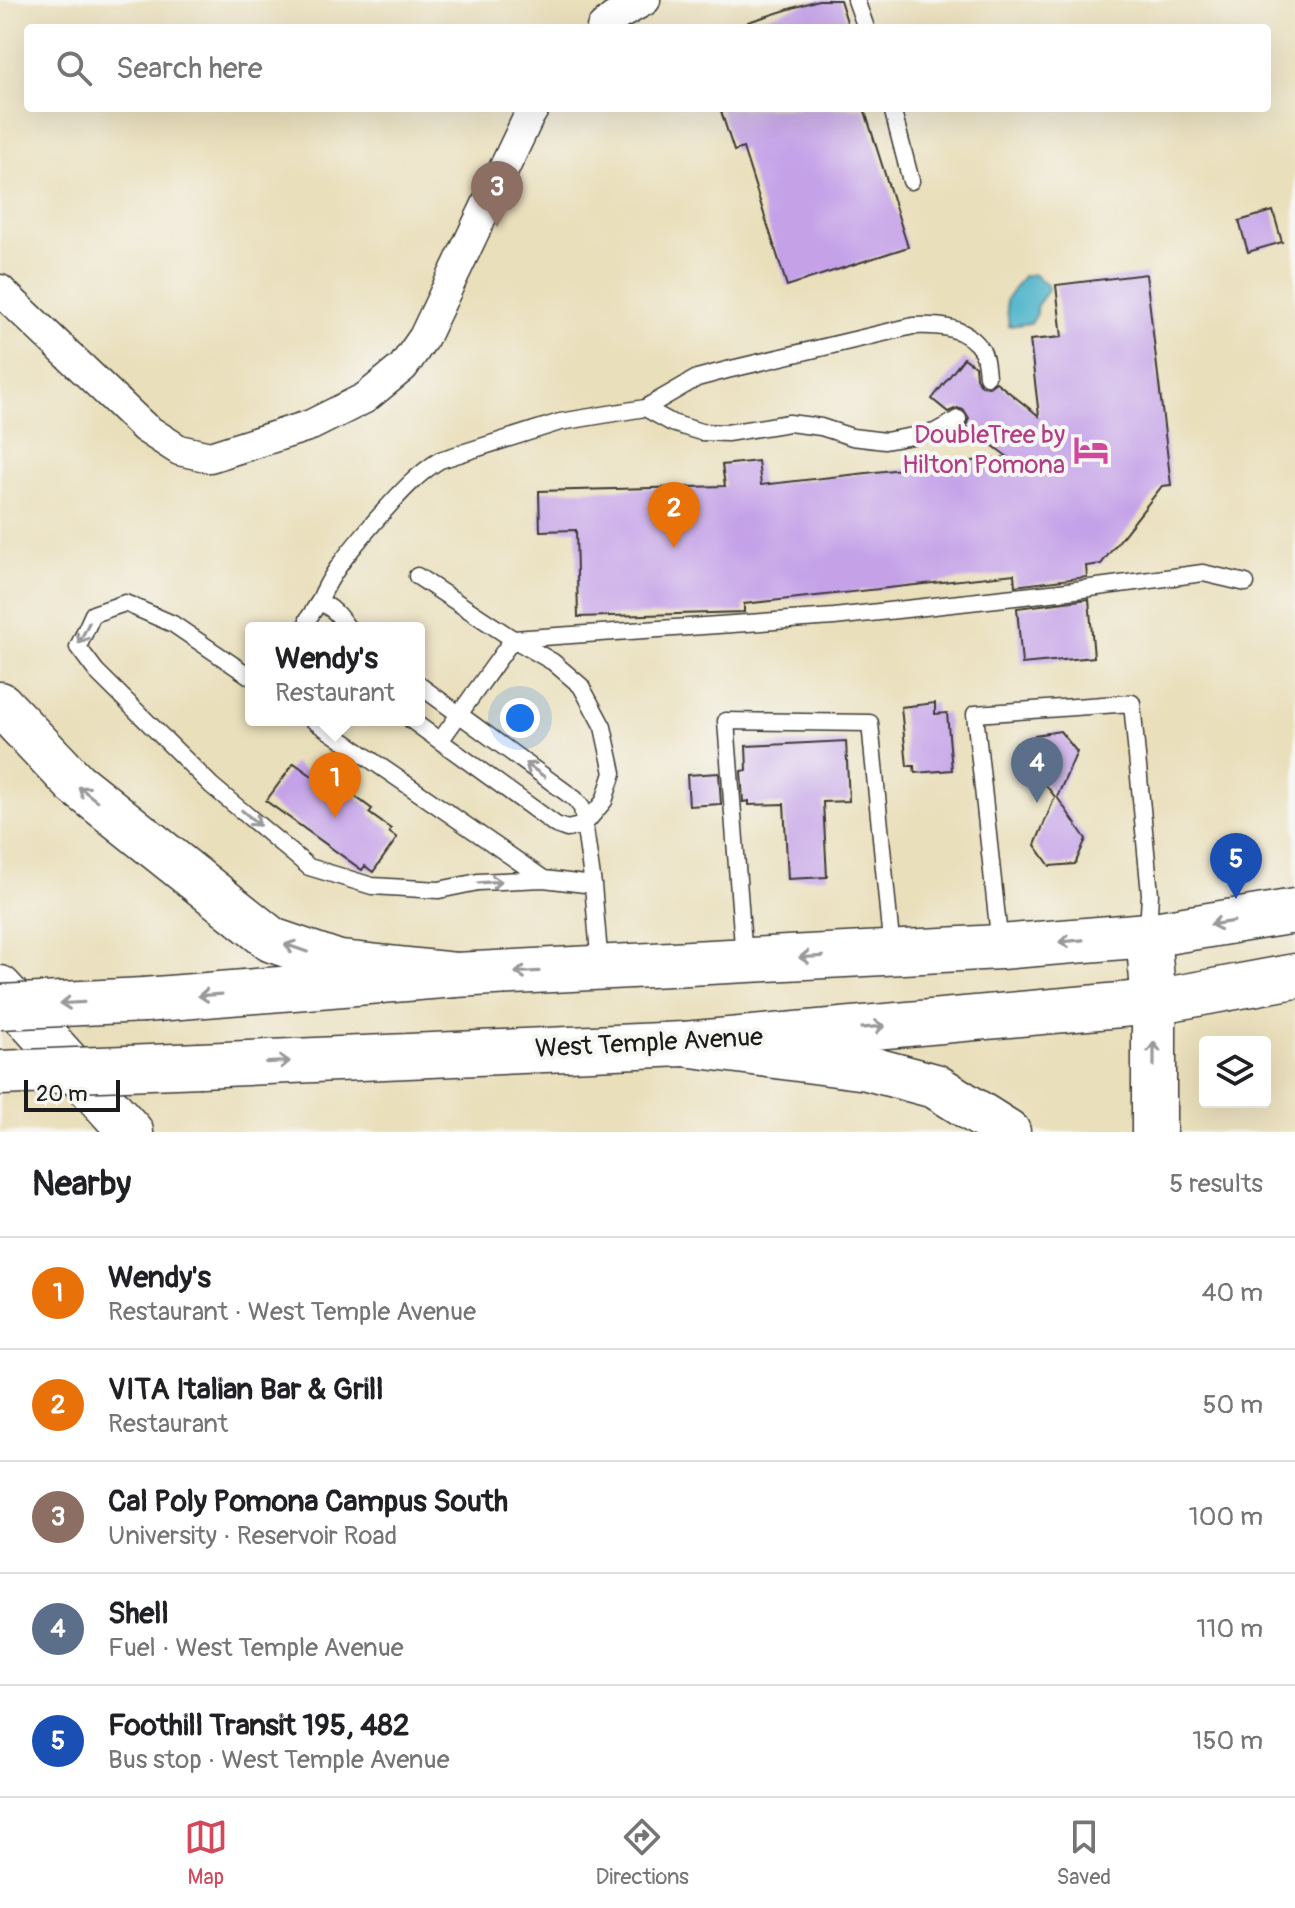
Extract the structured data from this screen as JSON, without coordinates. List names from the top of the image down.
{
  "streets": {
    "main road": ["West Temple Avenue"]
  },
  "places": {
    "hotel": ["DoubleTree by Hilton Pomona"]
  },
  "scale_bar": "20 m",
  "page": {
    "search": "Search here",
    "pins": [
      "3",
      "2",
      "4",
      "1",
      "5"
    ],
    "popup": ["Wendy's", "Restaurant"],
    "scale": "20 m",
    "heading": ["Nearby", "5 results"],
    "list": [
      {
        "mark": "1",
        "name": "Wendy's",
        "note": "Restaurant · West Temple Avenue",
        "value": "40 m"
      },
      {
        "mark": "2",
        "name": "VITA Italian Bar & Grill",
        "note": "Restaurant",
        "value": "50 m"
      },
      {
        "mark": "3",
        "name": "Cal Poly Pomona Campus South",
        "note": "University · Reservoir Road",
        "value": "100 m"
      },
      {
        "mark": "4",
        "name": "Shell",
        "note": "Fuel · West Temple Avenue",
        "value": "110 m"
      },
      {
        "mark": "5",
        "name": "Foothill Transit 195, 482",
        "note": "Bus stop · West Temple Avenue",
        "value": "150 m"
      }
    ],
    "nav": ["Map", "Directions", "Saved"]
  }
}
